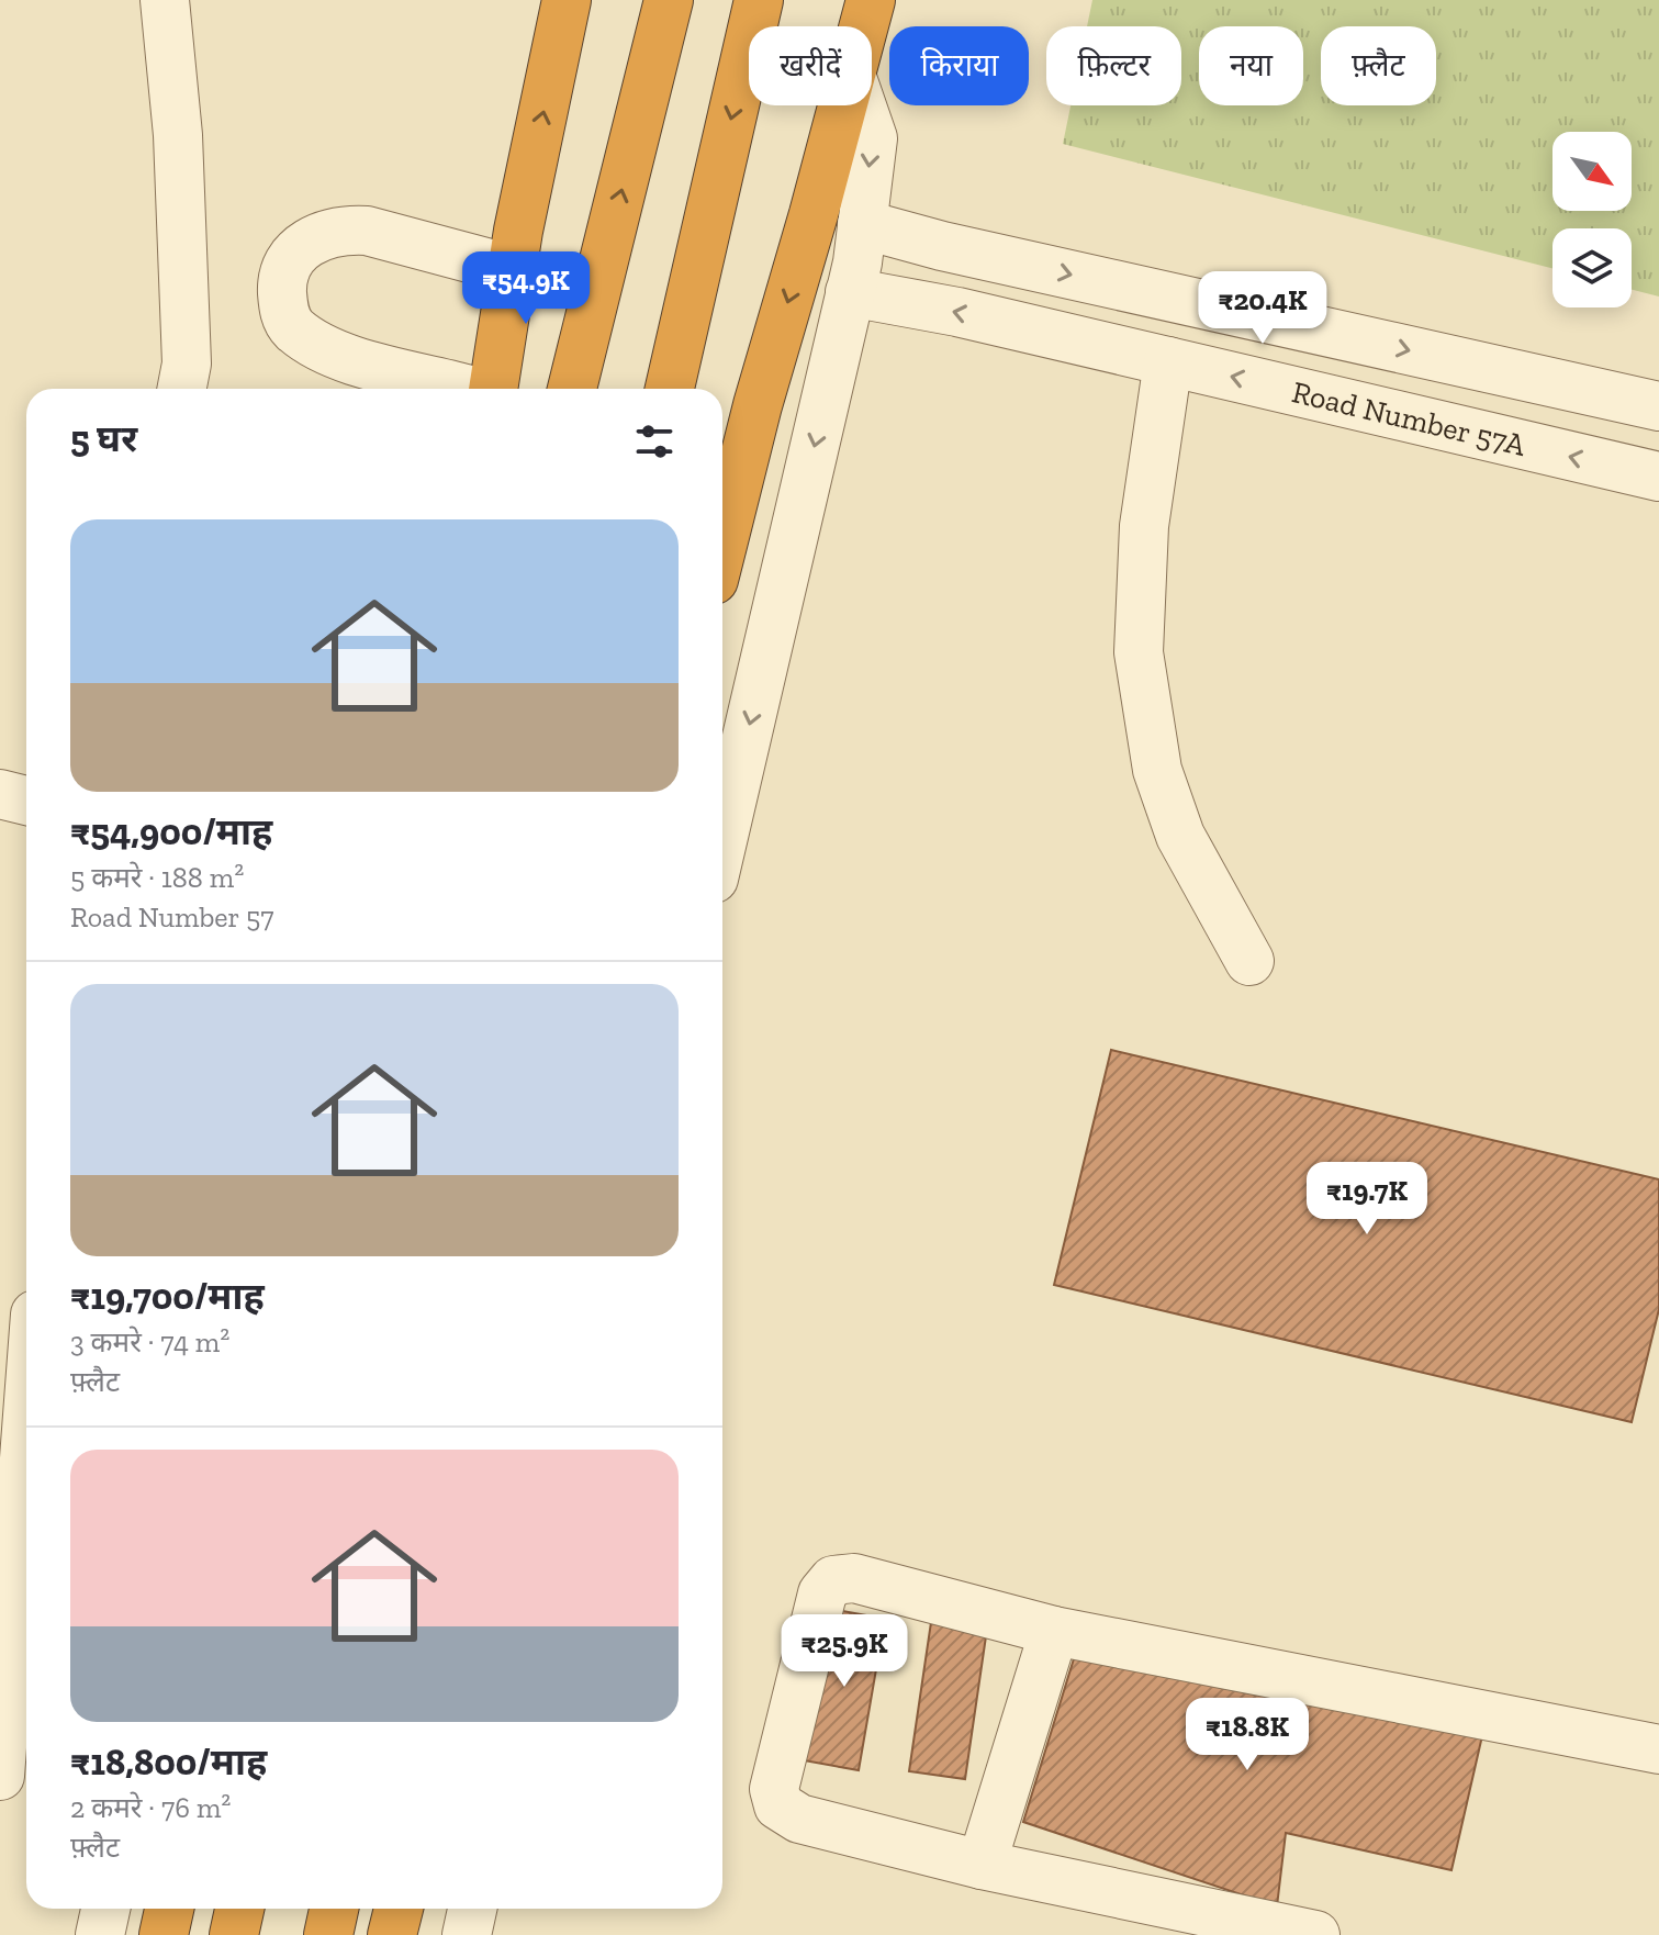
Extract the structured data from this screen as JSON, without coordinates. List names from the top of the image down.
{
  "streets": {
    "street": ["Road Number 57A"]
  },
  "north": "bottom right",
  "page": {
    "chip": [
      "खरीदें",
      "किराया",
      "फ़िल्टर",
      "नया",
      "फ़्लैट"
    ],
    "price": [
      "₹54.9K",
      "₹20.4K",
      "₹19.7K",
      "₹25.9K",
      "₹18.8K"
    ],
    "heading": "5 घर",
    "list": [
      {
        "name": "₹54,900/माह",
        "note": "5 कमरे · 188 m² · Road Number 57"
      },
      {
        "name": "₹19,700/माह",
        "note": "3 कमरे · 74 m² · फ़्लैट"
      },
      {
        "name": "₹18,800/माह",
        "note": "2 कमरे · 76 m² · फ़्लैट"
      }
    ]
  }
}
